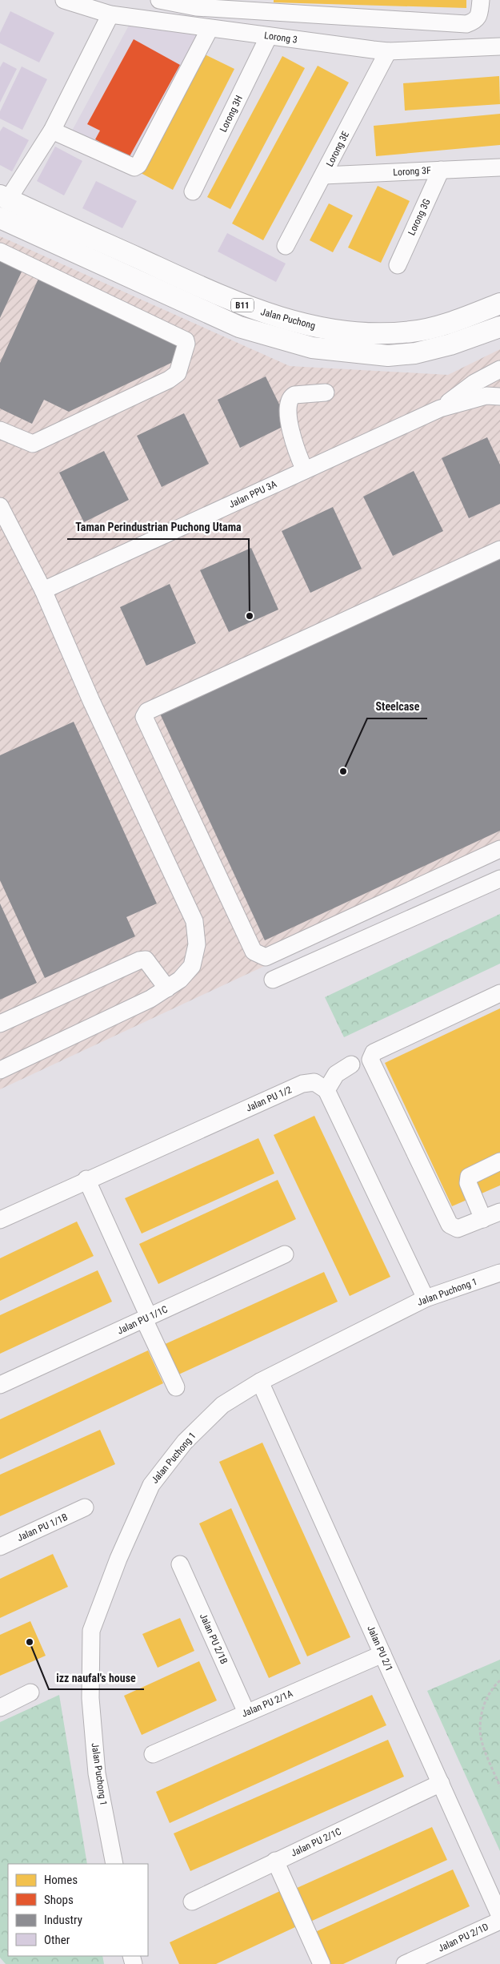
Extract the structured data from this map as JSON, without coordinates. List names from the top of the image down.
{
  "streets": {
    "main road": ["B11", "Jalan Puchong"],
    "street": [
      "Lorong 3",
      "Lorong 3H",
      "Lorong 3E",
      "Lorong 3F",
      "Lorong 3G",
      "Jalan PPU 3A",
      "Jalan PU 1/2",
      "Jalan Puchong 1",
      "Jalan PU 1/1C",
      "Jalan PU 1/1B",
      "Jalan PU 2/1B",
      "Jalan PU 2/1",
      "Jalan PU 2/1A",
      "Jalan PU 2/1C",
      "Jalan PU 2/1D"
    ]
  },
  "crossings": [
    ["Lorong 3", "Lorong 3H"],
    ["Lorong 3", "Lorong 3E"],
    ["Lorong 3E", "Lorong 3F"],
    ["Lorong 3F", "Lorong 3G"],
    ["Jalan Puchong 1", "Jalan PU 2/1"],
    ["Jalan PU 2/1B", "Jalan PU 2/1A"],
    ["Jalan PU 2/1", "Jalan PU 2/1A"],
    ["Jalan PU 2/1", "Jalan PU 2/1C"]
  ],
  "places": ["Taman Perindustrian Puchong Utama", "Steelcase", "izz naufal's house"],
  "legend": [
    "Homes",
    "Shops",
    "Industry",
    "Other"
  ]
}
